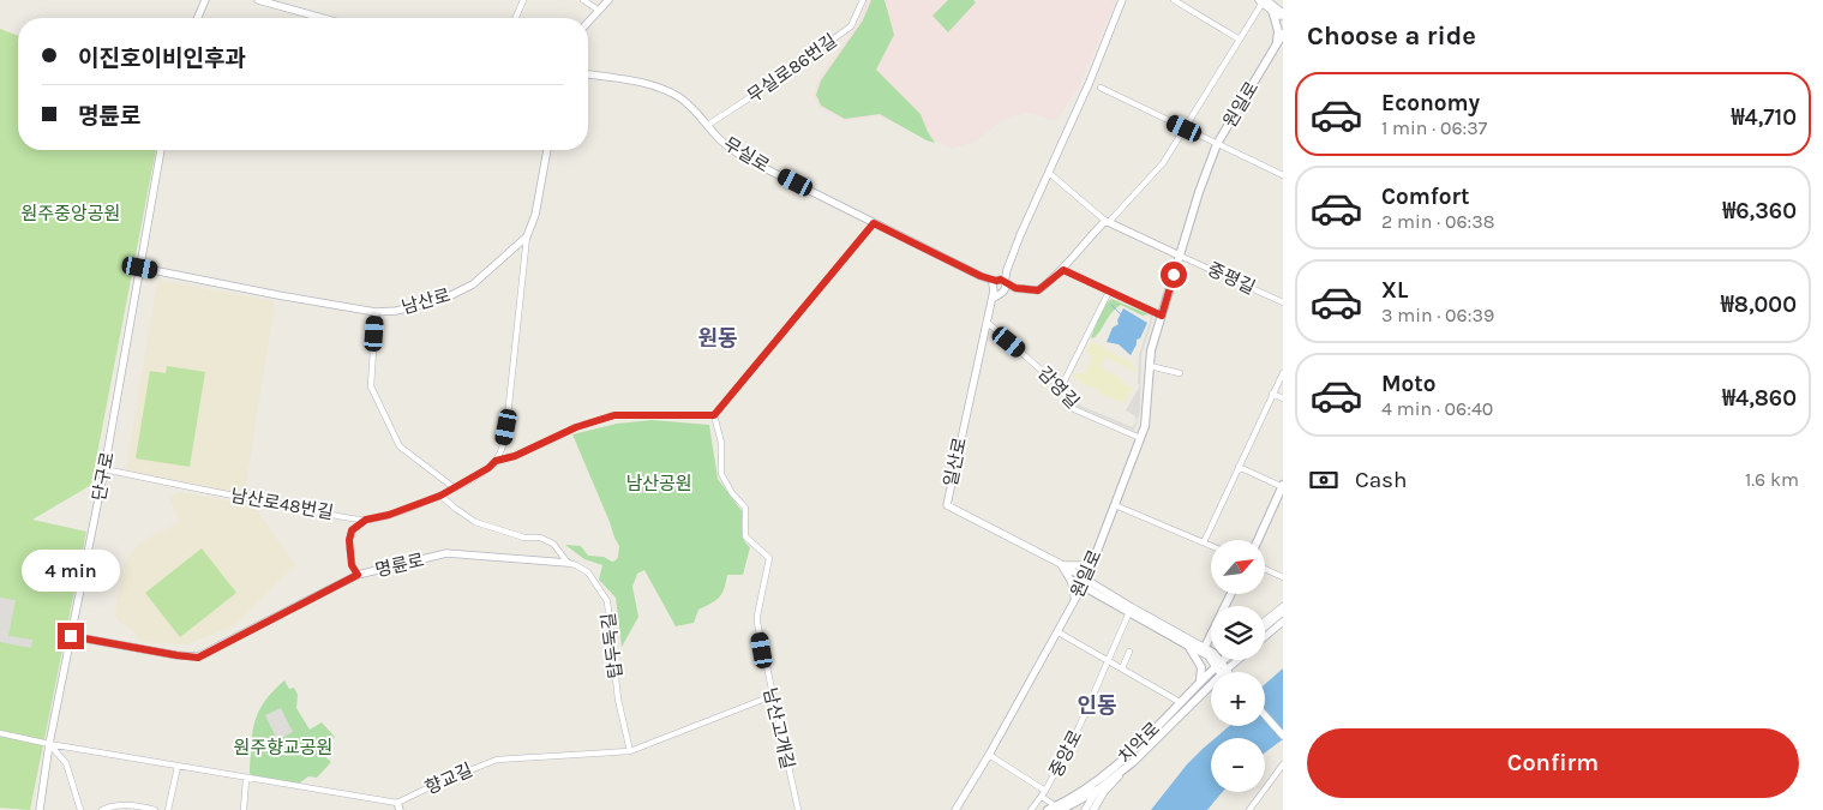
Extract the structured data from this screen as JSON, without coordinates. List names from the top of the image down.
{
  "streets": {
    "main road": ["원일로", "치악로"],
    "street": [
      "무실로86번길",
      "무실로",
      "중평길",
      "남산로",
      "감영길",
      "일산로",
      "단구로",
      "남산로48번길",
      "명륜로",
      "탑두둑길",
      "남산고개길",
      "중앙로",
      "향교길"
    ]
  },
  "crossings": [
    ["무실로86번길", "무실로"],
    ["원일로", "중평길"],
    ["원일로", "감영길"],
    ["원일로", "일산로"],
    ["남산로", "단구로"],
    ["감영길", "일산로"],
    ["단구로", "남산로48번길"],
    ["단구로", "명륜로"],
    ["단구로", "향교길"],
    ["남산로48번길", "탑두둑길"],
    ["남산로48번길", "남산고개길"],
    ["명륜로", "탑두둑길"],
    ["탑두둑길", "향교길"],
    ["남산고개길", "향교길"]
  ],
  "districts": ["원동", "인동"],
  "parks": ["원주중앙공원", "남산공원", "원주향교공원"],
  "north": "top right",
  "page": {
    "heading": "Choose a ride",
    "banner": ["이진호이비인후과", "명륜로"],
    "list": [
      {
        "name": "Economy",
        "note": "1 min · 06:37",
        "value": "₩4,710"
      },
      {
        "name": "Comfort",
        "note": "2 min · 06:38",
        "value": "₩6,360"
      },
      {
        "name": "XL",
        "note": "3 min · 06:39",
        "value": "₩8,000"
      },
      {
        "name": "Moto",
        "note": "4 min · 06:40",
        "value": "₩4,860"
      }
    ],
    "pay": ["Cash", "1.6 km"],
    "map_buttons": ["+", "−"],
    "bubble": "4 min",
    "buttons": "Confirm"
  }
}
